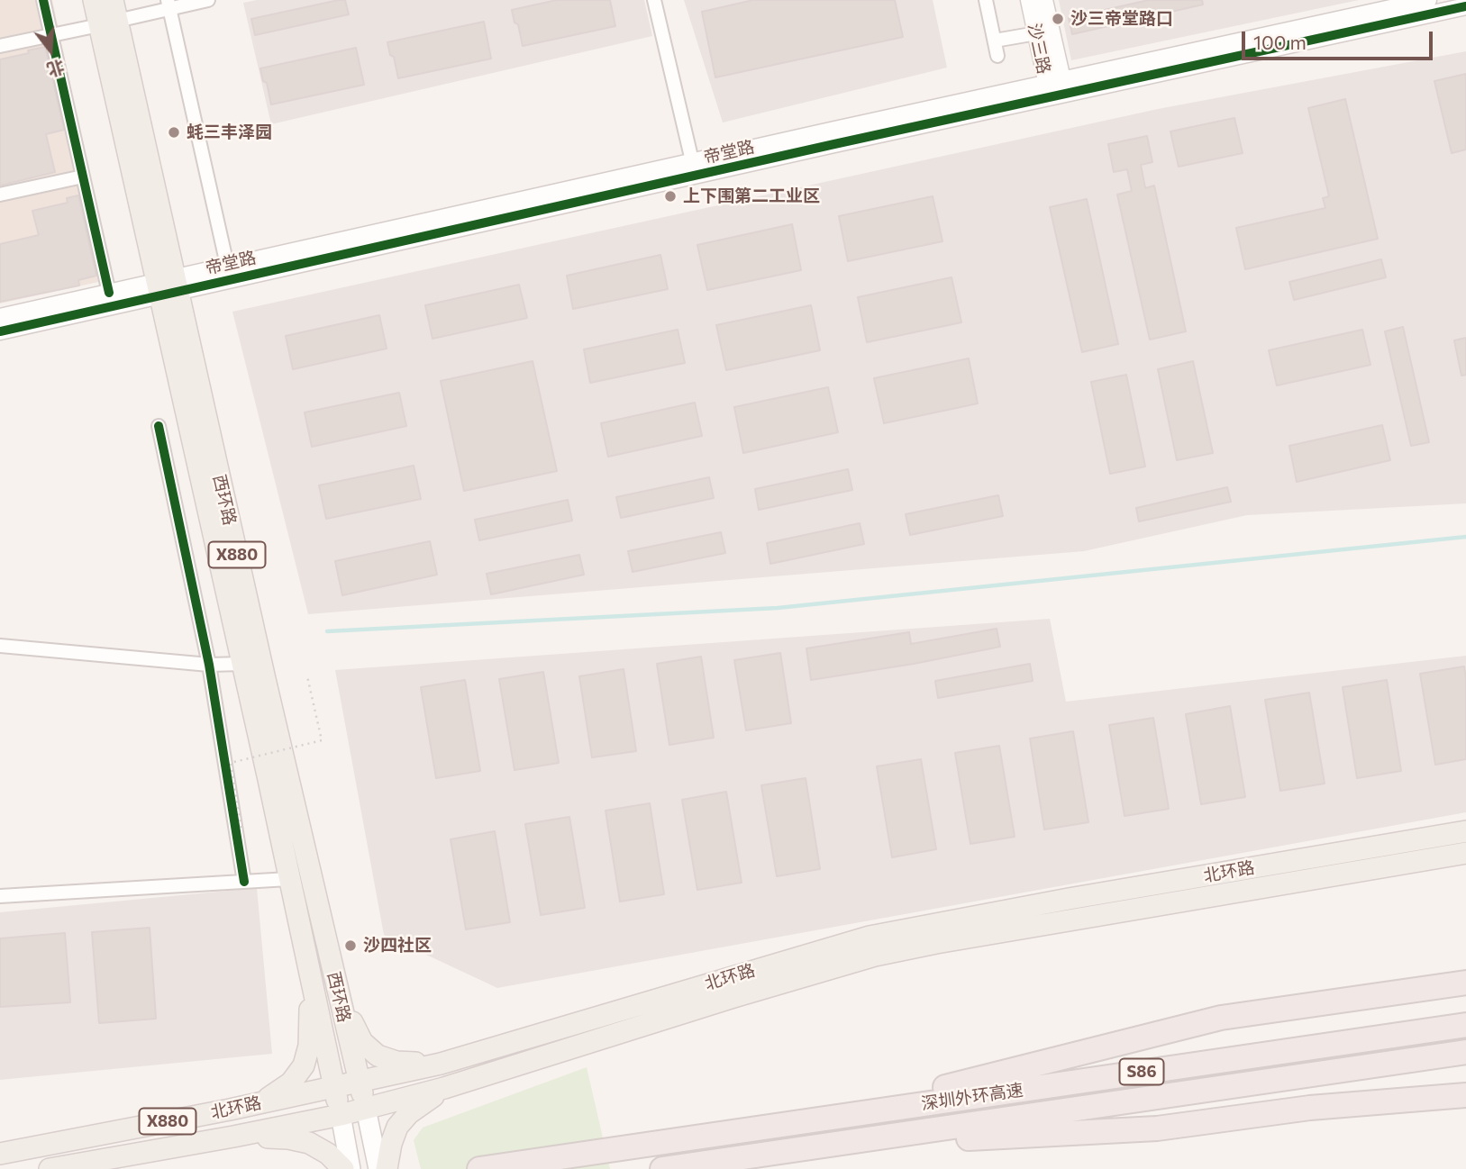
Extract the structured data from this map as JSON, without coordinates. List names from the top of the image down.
{
  "streets": {
    "highway": ["S86", "深圳外环高速"],
    "main road": ["西环路", "X880", "北环路"],
    "street": ["沙三路", "帝堂路"]
  },
  "crossings": [
    ["沙三路", "帝堂路"],
    ["帝堂路", "西环路"],
    ["西环路", "北环路"]
  ],
  "places": [
    "沙三帝堂路口",
    "蚝三丰泽园",
    "上下围第二工业区",
    "沙四社区"
  ],
  "scale_bar": "100 m",
  "north": "bottom"
}
